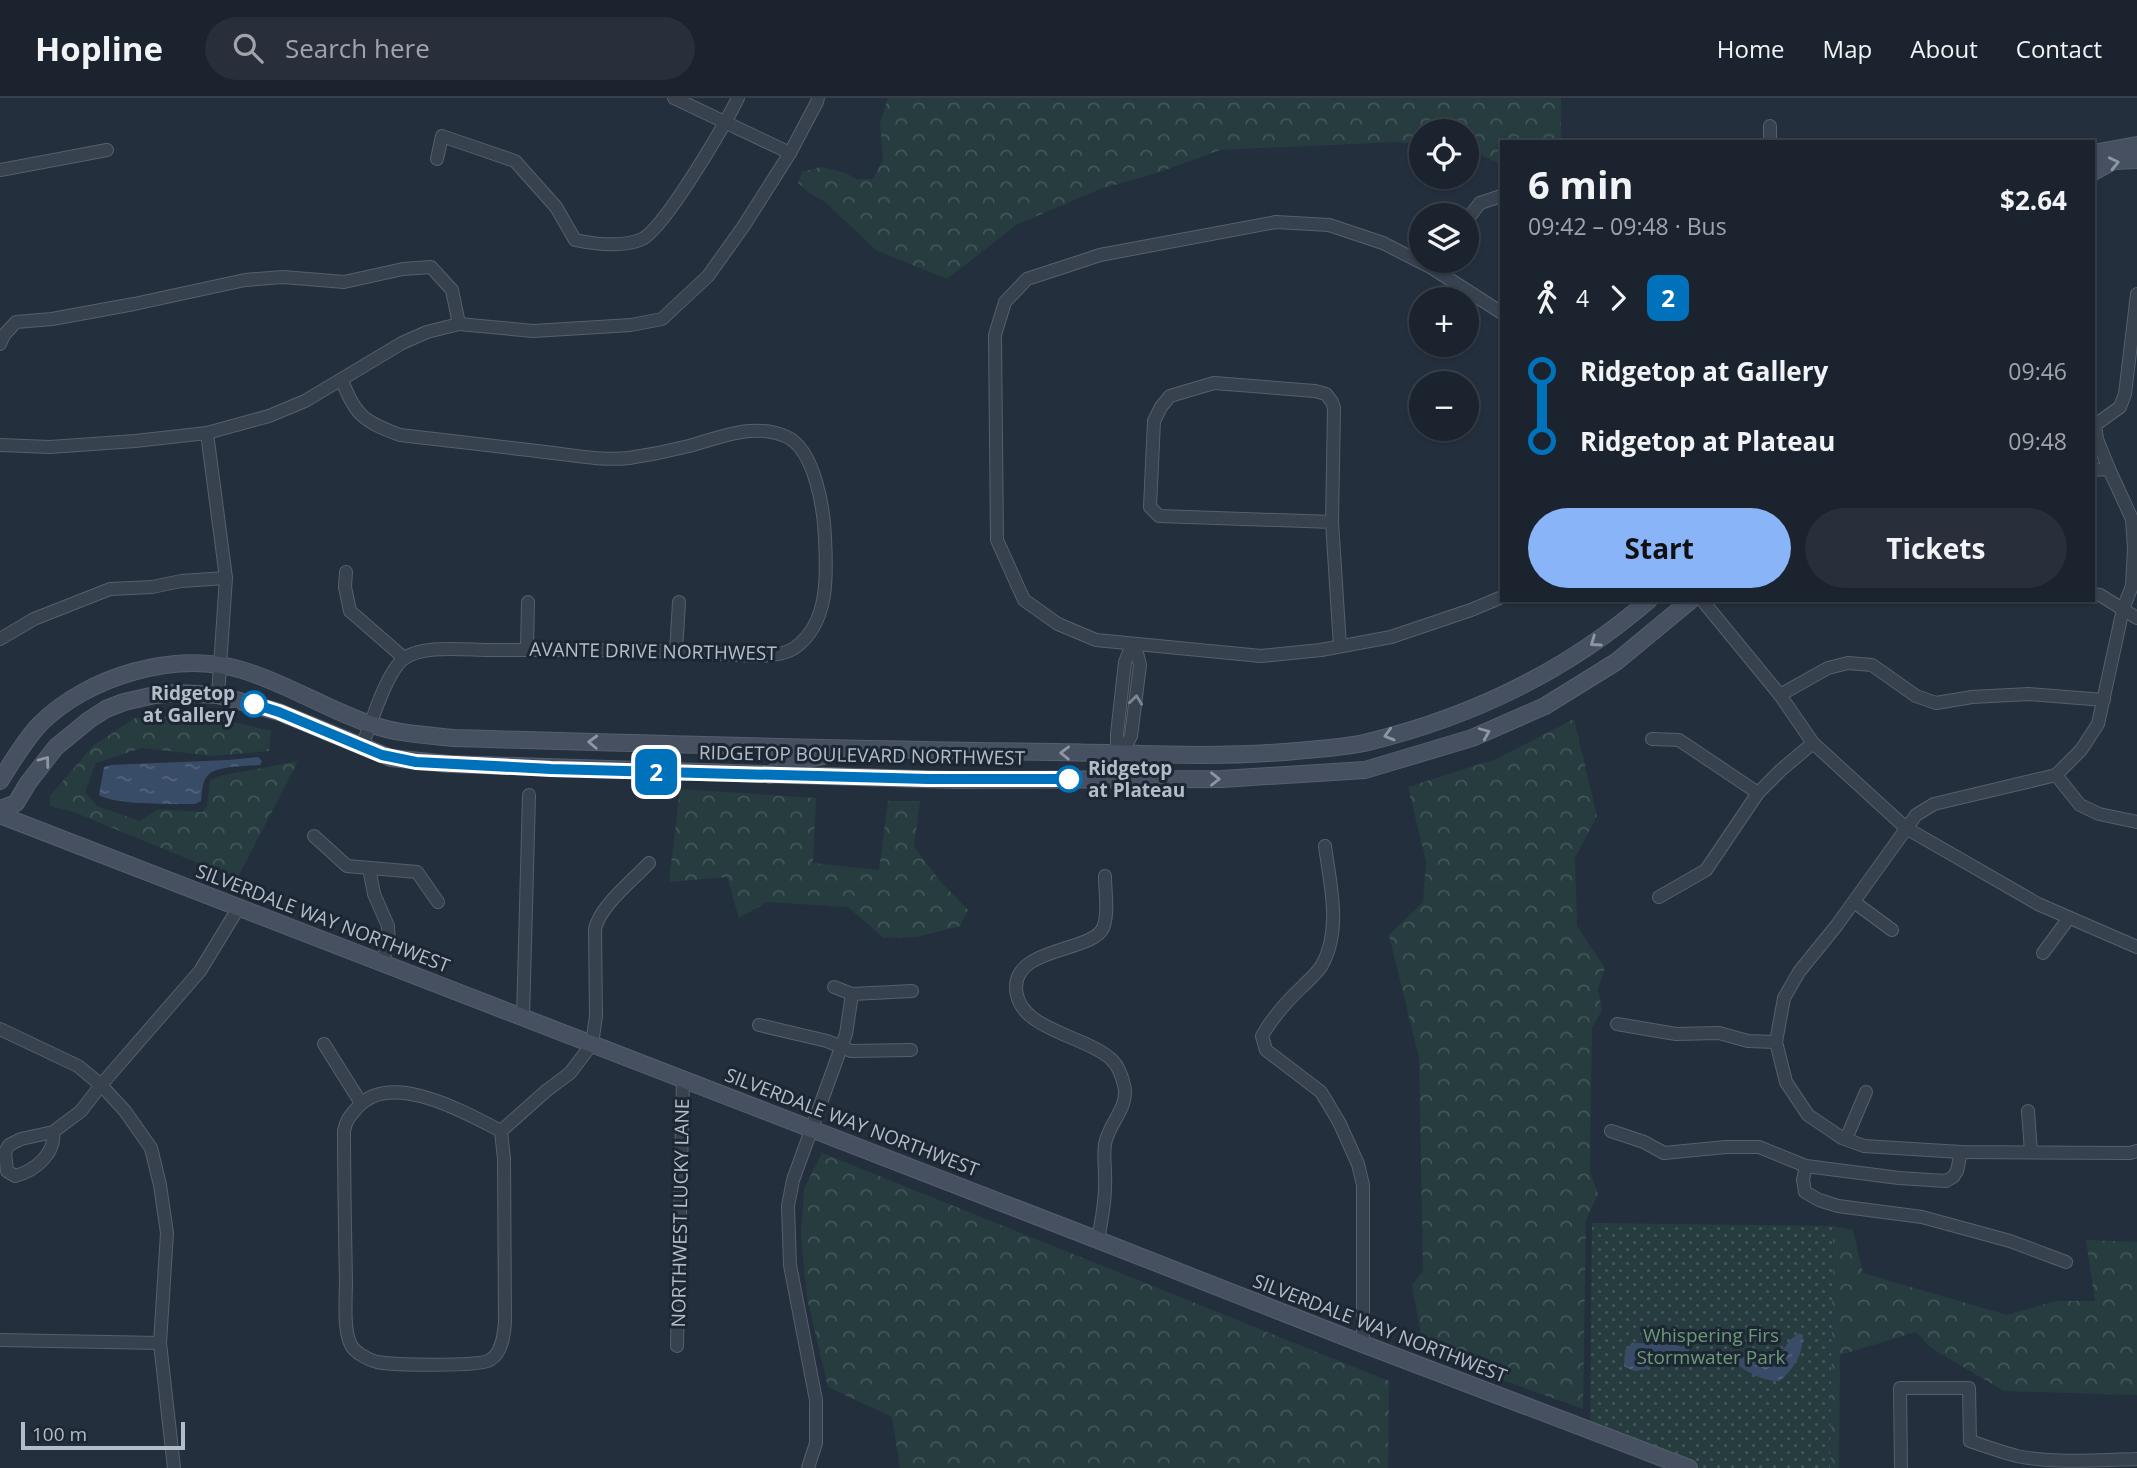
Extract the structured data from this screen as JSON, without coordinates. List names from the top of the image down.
{
  "streets": {
    "main road": ["RIDGETOP BOULEVARD NORTHWEST", "SILVERDALE WAY NORTHWEST"],
    "street": ["AVANTE DRIVE NORTHWEST", "NORTHWEST LUCKY LANE"]
  },
  "crossings": [
    ["SILVERDALE WAY NORTHWEST", "NORTHWEST LUCKY LANE"]
  ],
  "parks": ["Whispering Firs Stormwater Park"],
  "places": ["Ridgetop at Gallery", "Ridgetop at Plateau"],
  "lines": ["bus line 2"],
  "scale_bar": "100 m",
  "page": {
    "header": "Hopline",
    "search": "Search here",
    "nav": [
      "Home",
      "Map",
      "About",
      "Contact"
    ],
    "on_map": "2",
    "map_buttons": ["+", "−"],
    "heading": ["6 min", "09:42 – 09:48 · Bus", "$2.64"],
    "legs": ["4", "2"],
    "list": [
      {
        "name": "Ridgetop at Gallery",
        "value": "09:46"
      },
      {
        "name": "Ridgetop at Plateau",
        "value": "09:48"
      }
    ],
    "buttons": ["Start", "Tickets"],
    "scale": "100 m"
  }
}
